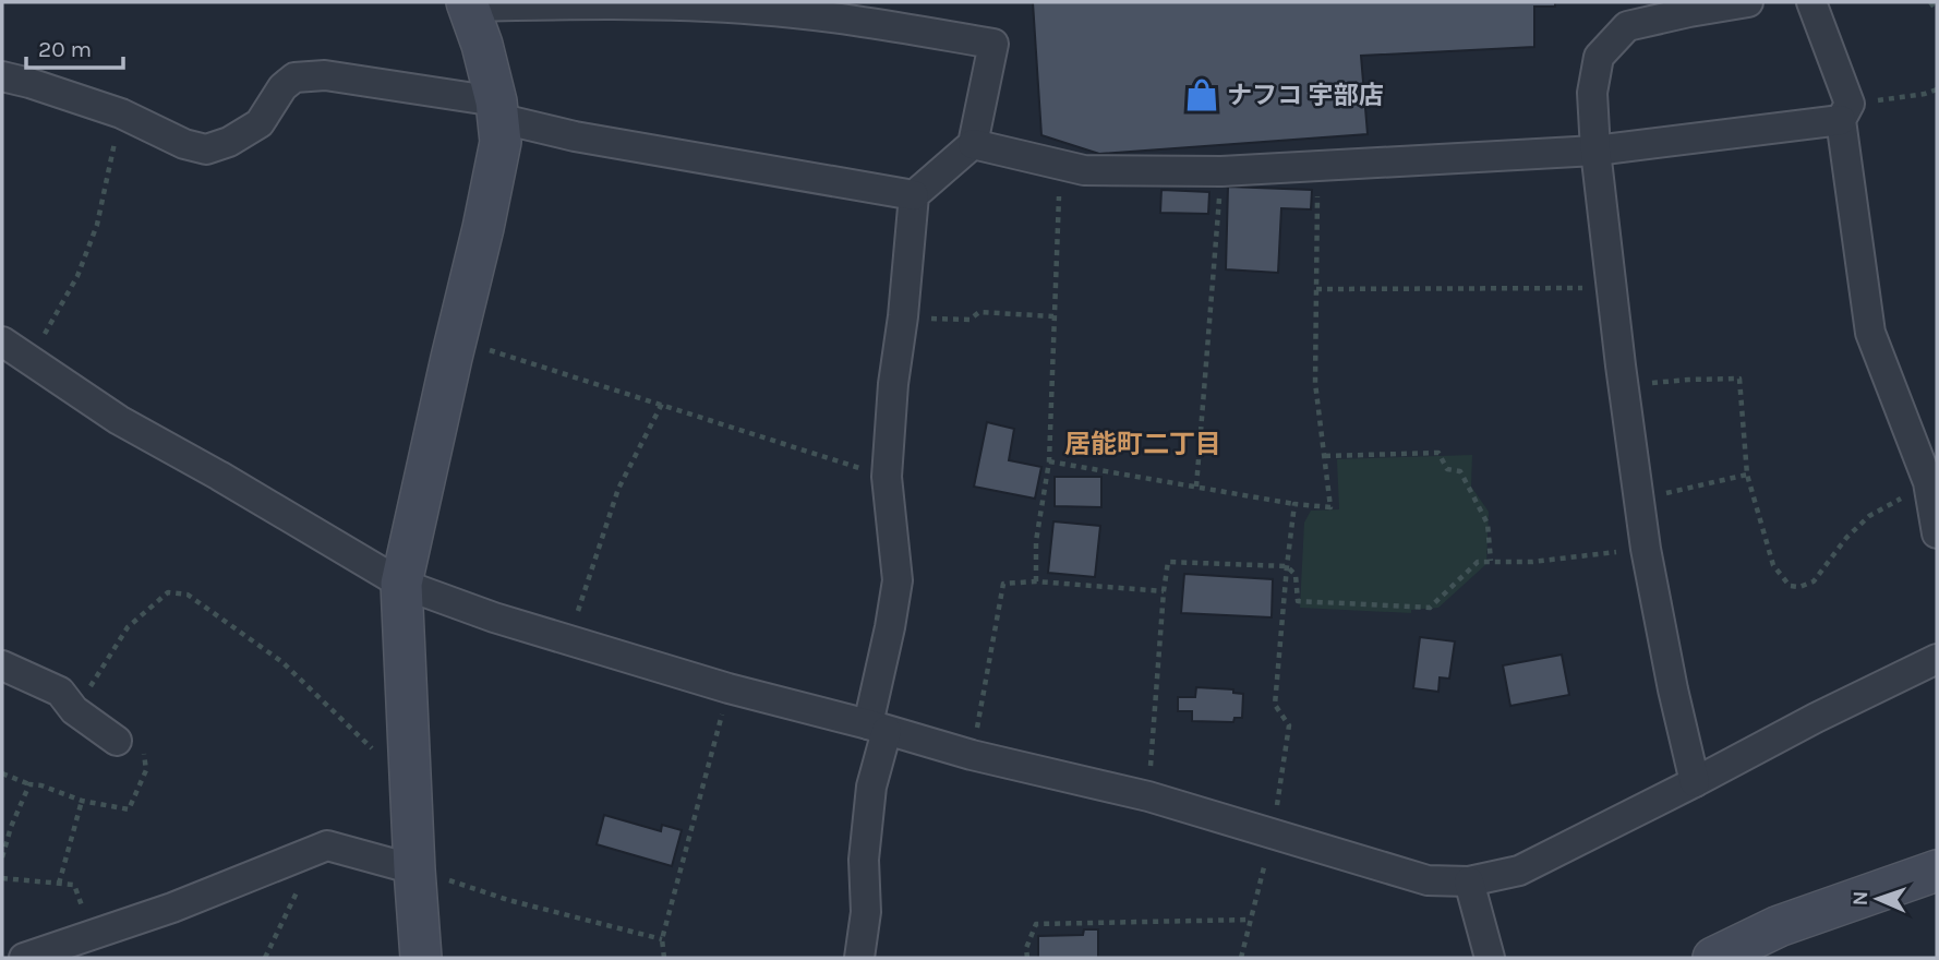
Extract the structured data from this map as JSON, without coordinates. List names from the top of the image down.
{
  "districts": ["居能町二丁目"],
  "places": {
    "shop": ["ナフコ 宇部店"]
  },
  "scale_bar": "20 m",
  "north": "left"
}
